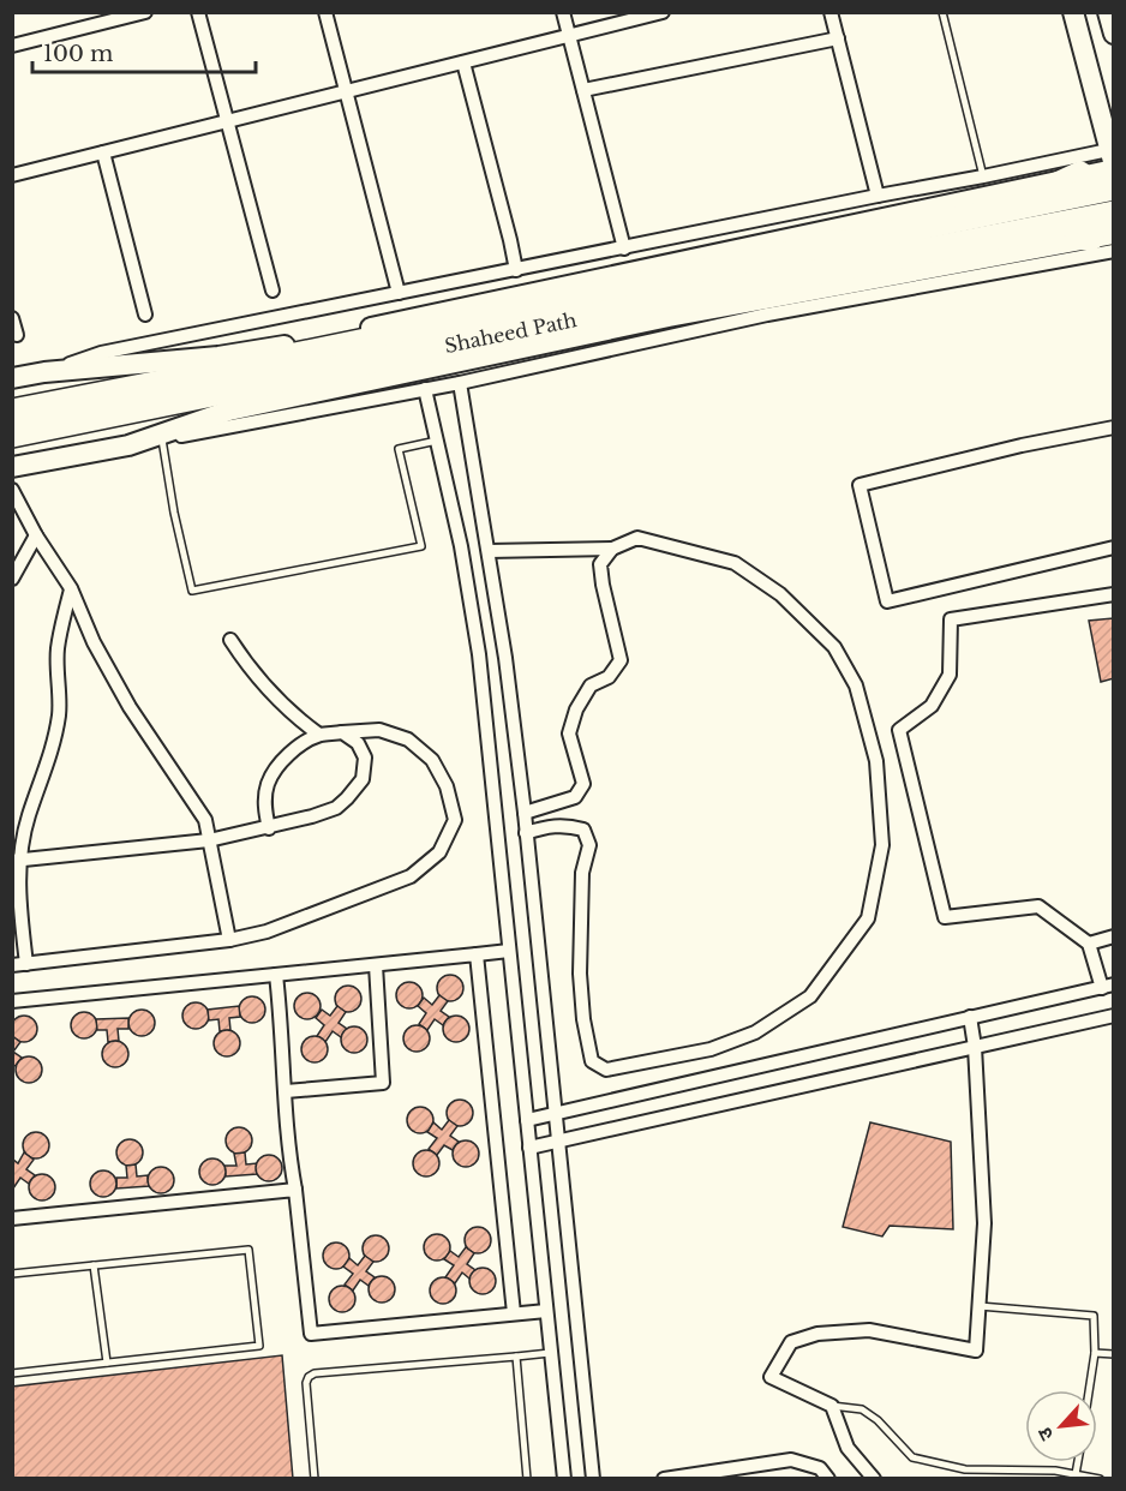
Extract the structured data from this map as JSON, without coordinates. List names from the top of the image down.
{
  "streets": {
    "highway": ["Shaheed Path"]
  },
  "scale_bar": "100 m",
  "north": "bottom left"
}
